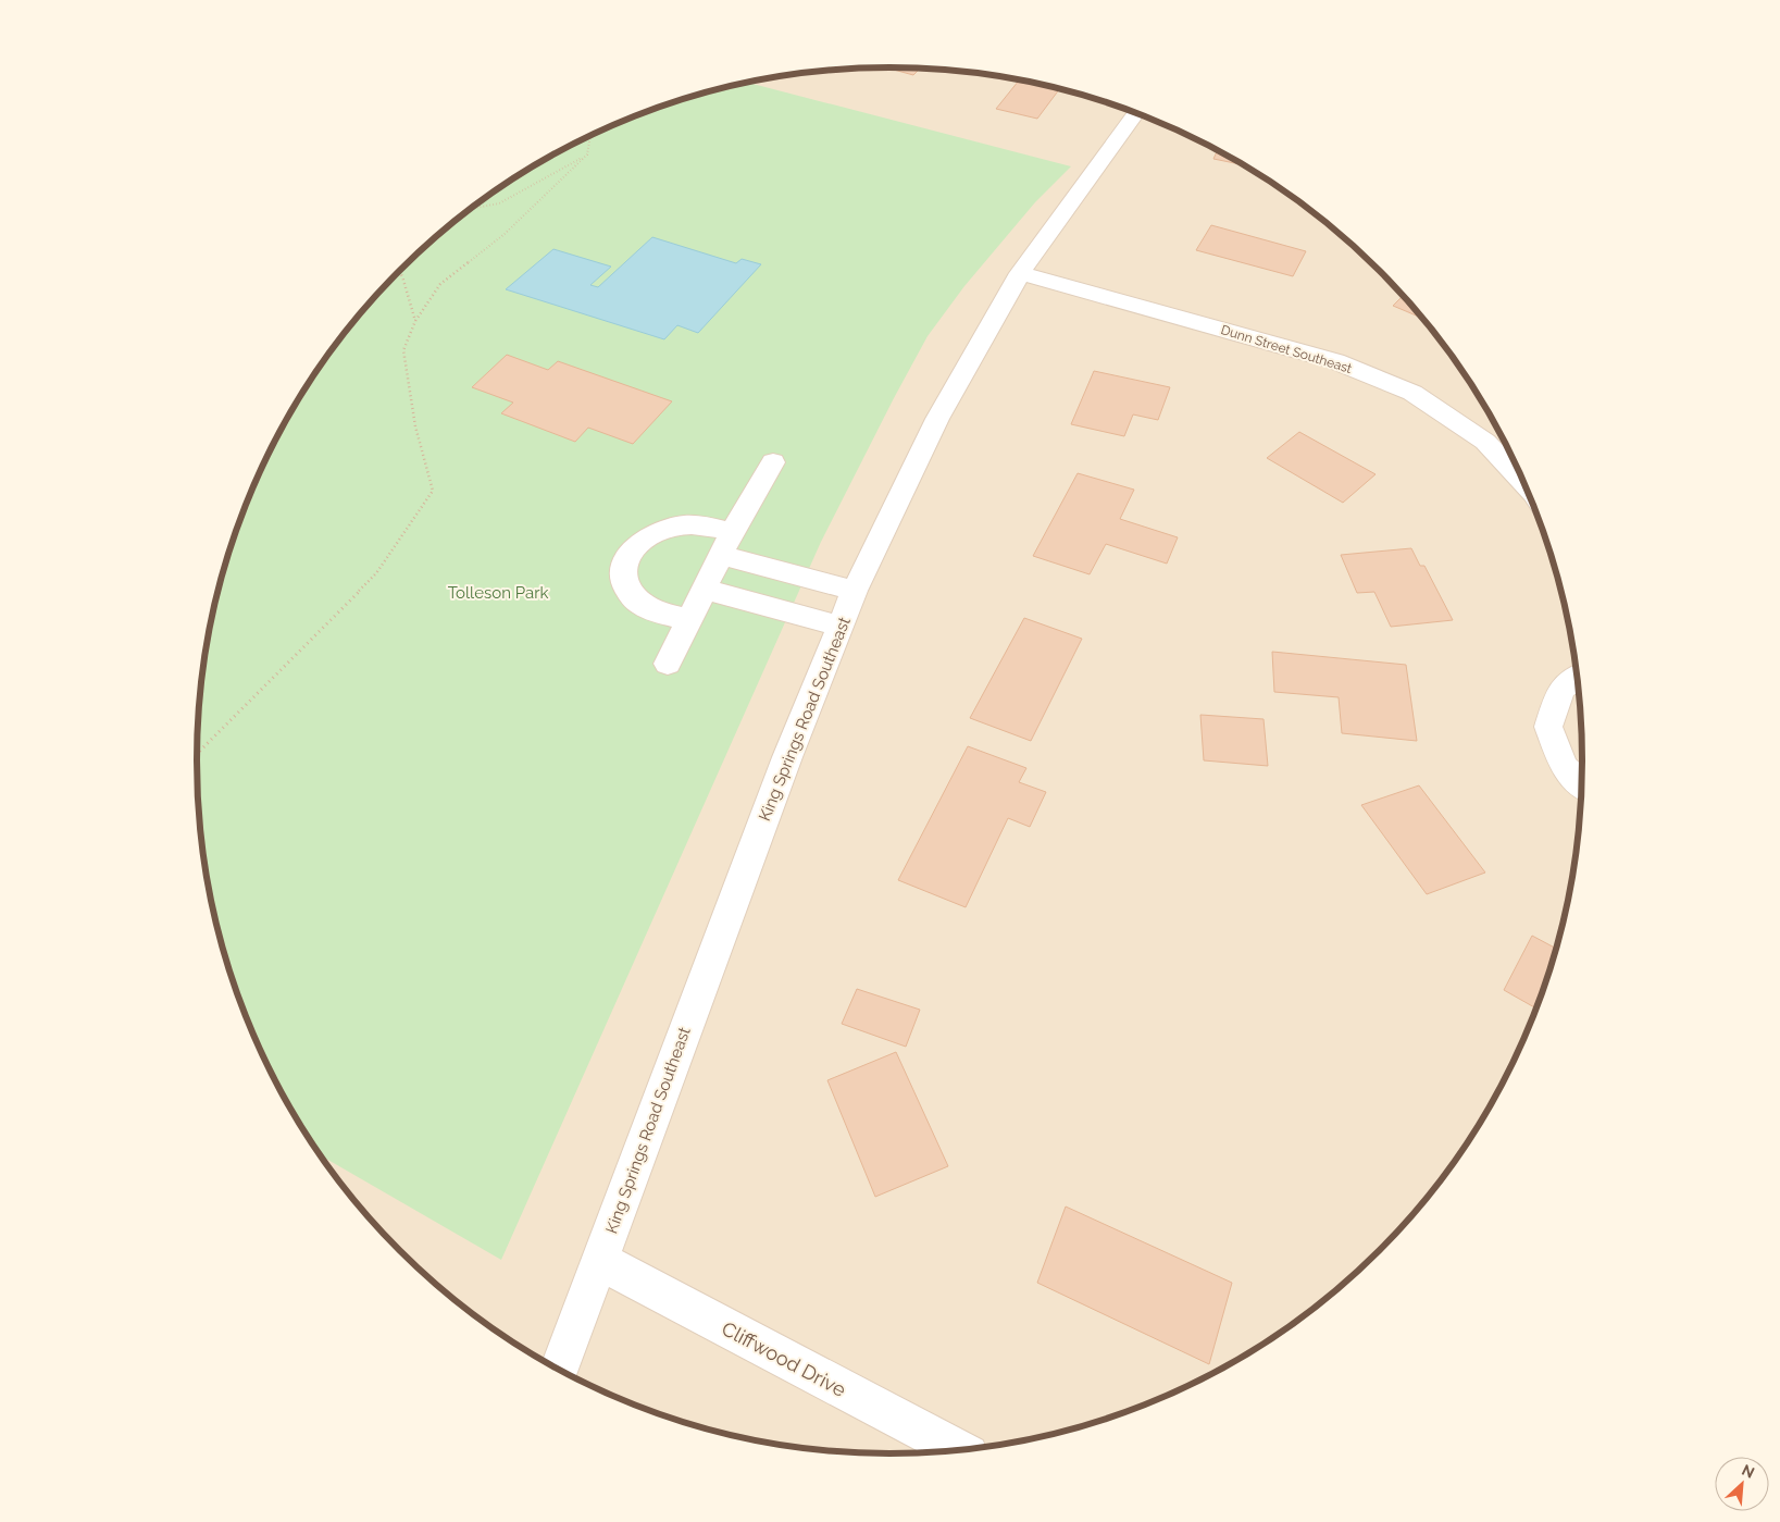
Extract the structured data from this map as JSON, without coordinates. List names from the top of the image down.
{
  "streets": {
    "street": ["Dunn Street Southeast", "King Springs Road Southeast", "Cliffwood Drive"]
  },
  "crossings": [
    ["Dunn Street Southeast", "King Springs Road Southeast"],
    ["King Springs Road Southeast", "Cliffwood Drive"]
  ],
  "parks": ["Tolleson Park"],
  "north": "top right"
}
